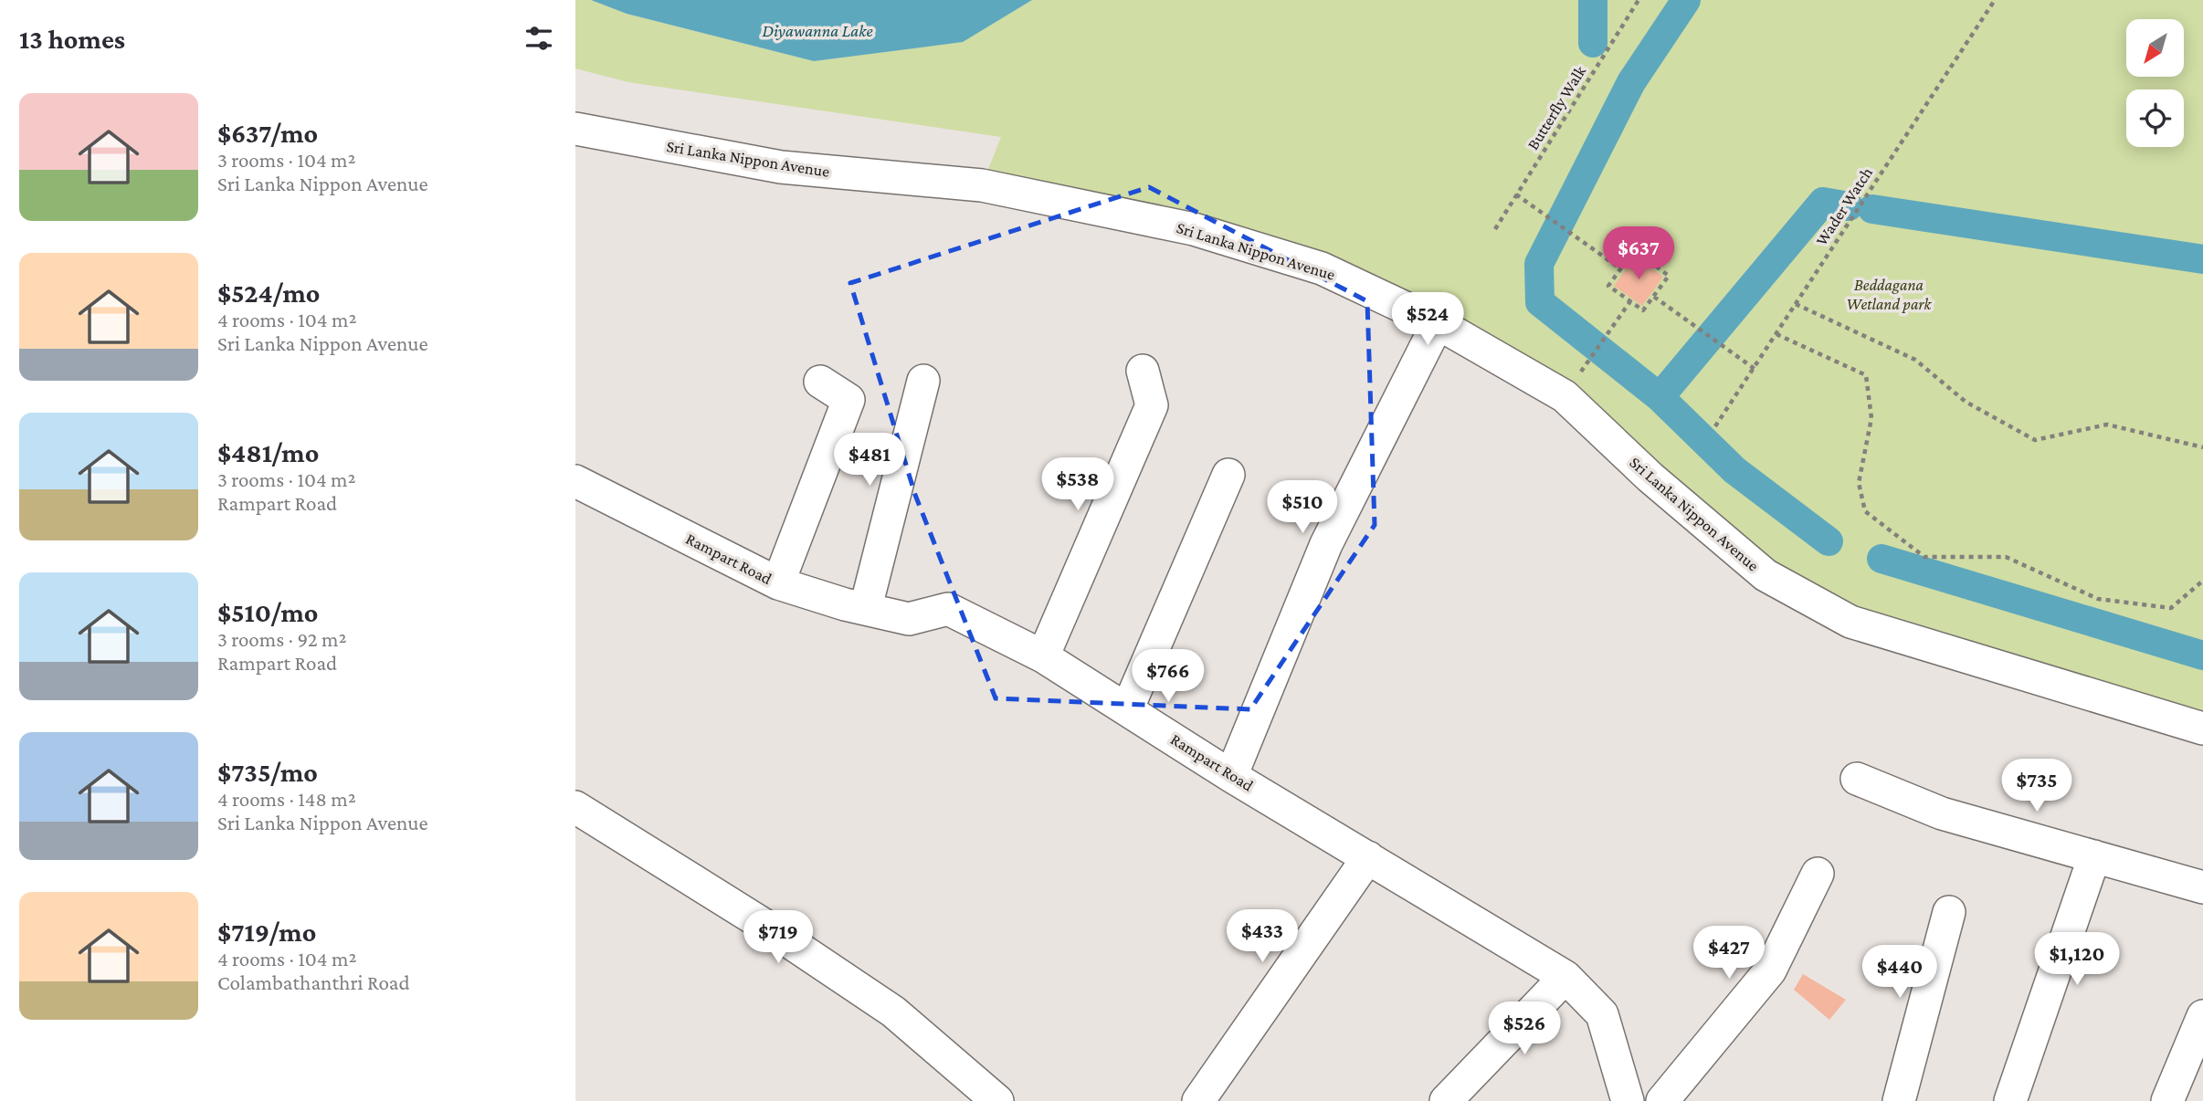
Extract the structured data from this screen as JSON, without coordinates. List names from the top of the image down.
{
  "streets": {
    "street": ["Sri Lanka Nippon Avenue", "Rampart Road"],
    "path": ["Butterfly Walk", "Wader Watch"]
  },
  "water": ["Diyawanna Lake"],
  "parks": ["Beddagana Wetland park"],
  "north": "bottom left",
  "page": {
    "heading": "13 homes",
    "list": [
      {
        "name": "$637/mo",
        "note": "3 rooms · 104 m² · Sri Lanka Nippon Avenue"
      },
      {
        "name": "$524/mo",
        "note": "4 rooms · 104 m² · Sri Lanka Nippon Avenue"
      },
      {
        "name": "$481/mo",
        "note": "3 rooms · 104 m² · Rampart Road"
      },
      {
        "name": "$510/mo",
        "note": "3 rooms · 92 m² · Rampart Road"
      },
      {
        "name": "$735/mo",
        "note": "4 rooms · 148 m² · Sri Lanka Nippon Avenue"
      },
      {
        "name": "$719/mo",
        "note": "4 rooms · 104 m² · Colambathanthri Road"
      }
    ],
    "price": [
      "$637",
      "$524",
      "$481",
      "$538",
      "$510",
      "$766",
      "$735",
      "$433",
      "$719",
      "$427",
      "$1,120",
      "$440",
      "$526"
    ]
  }
}
